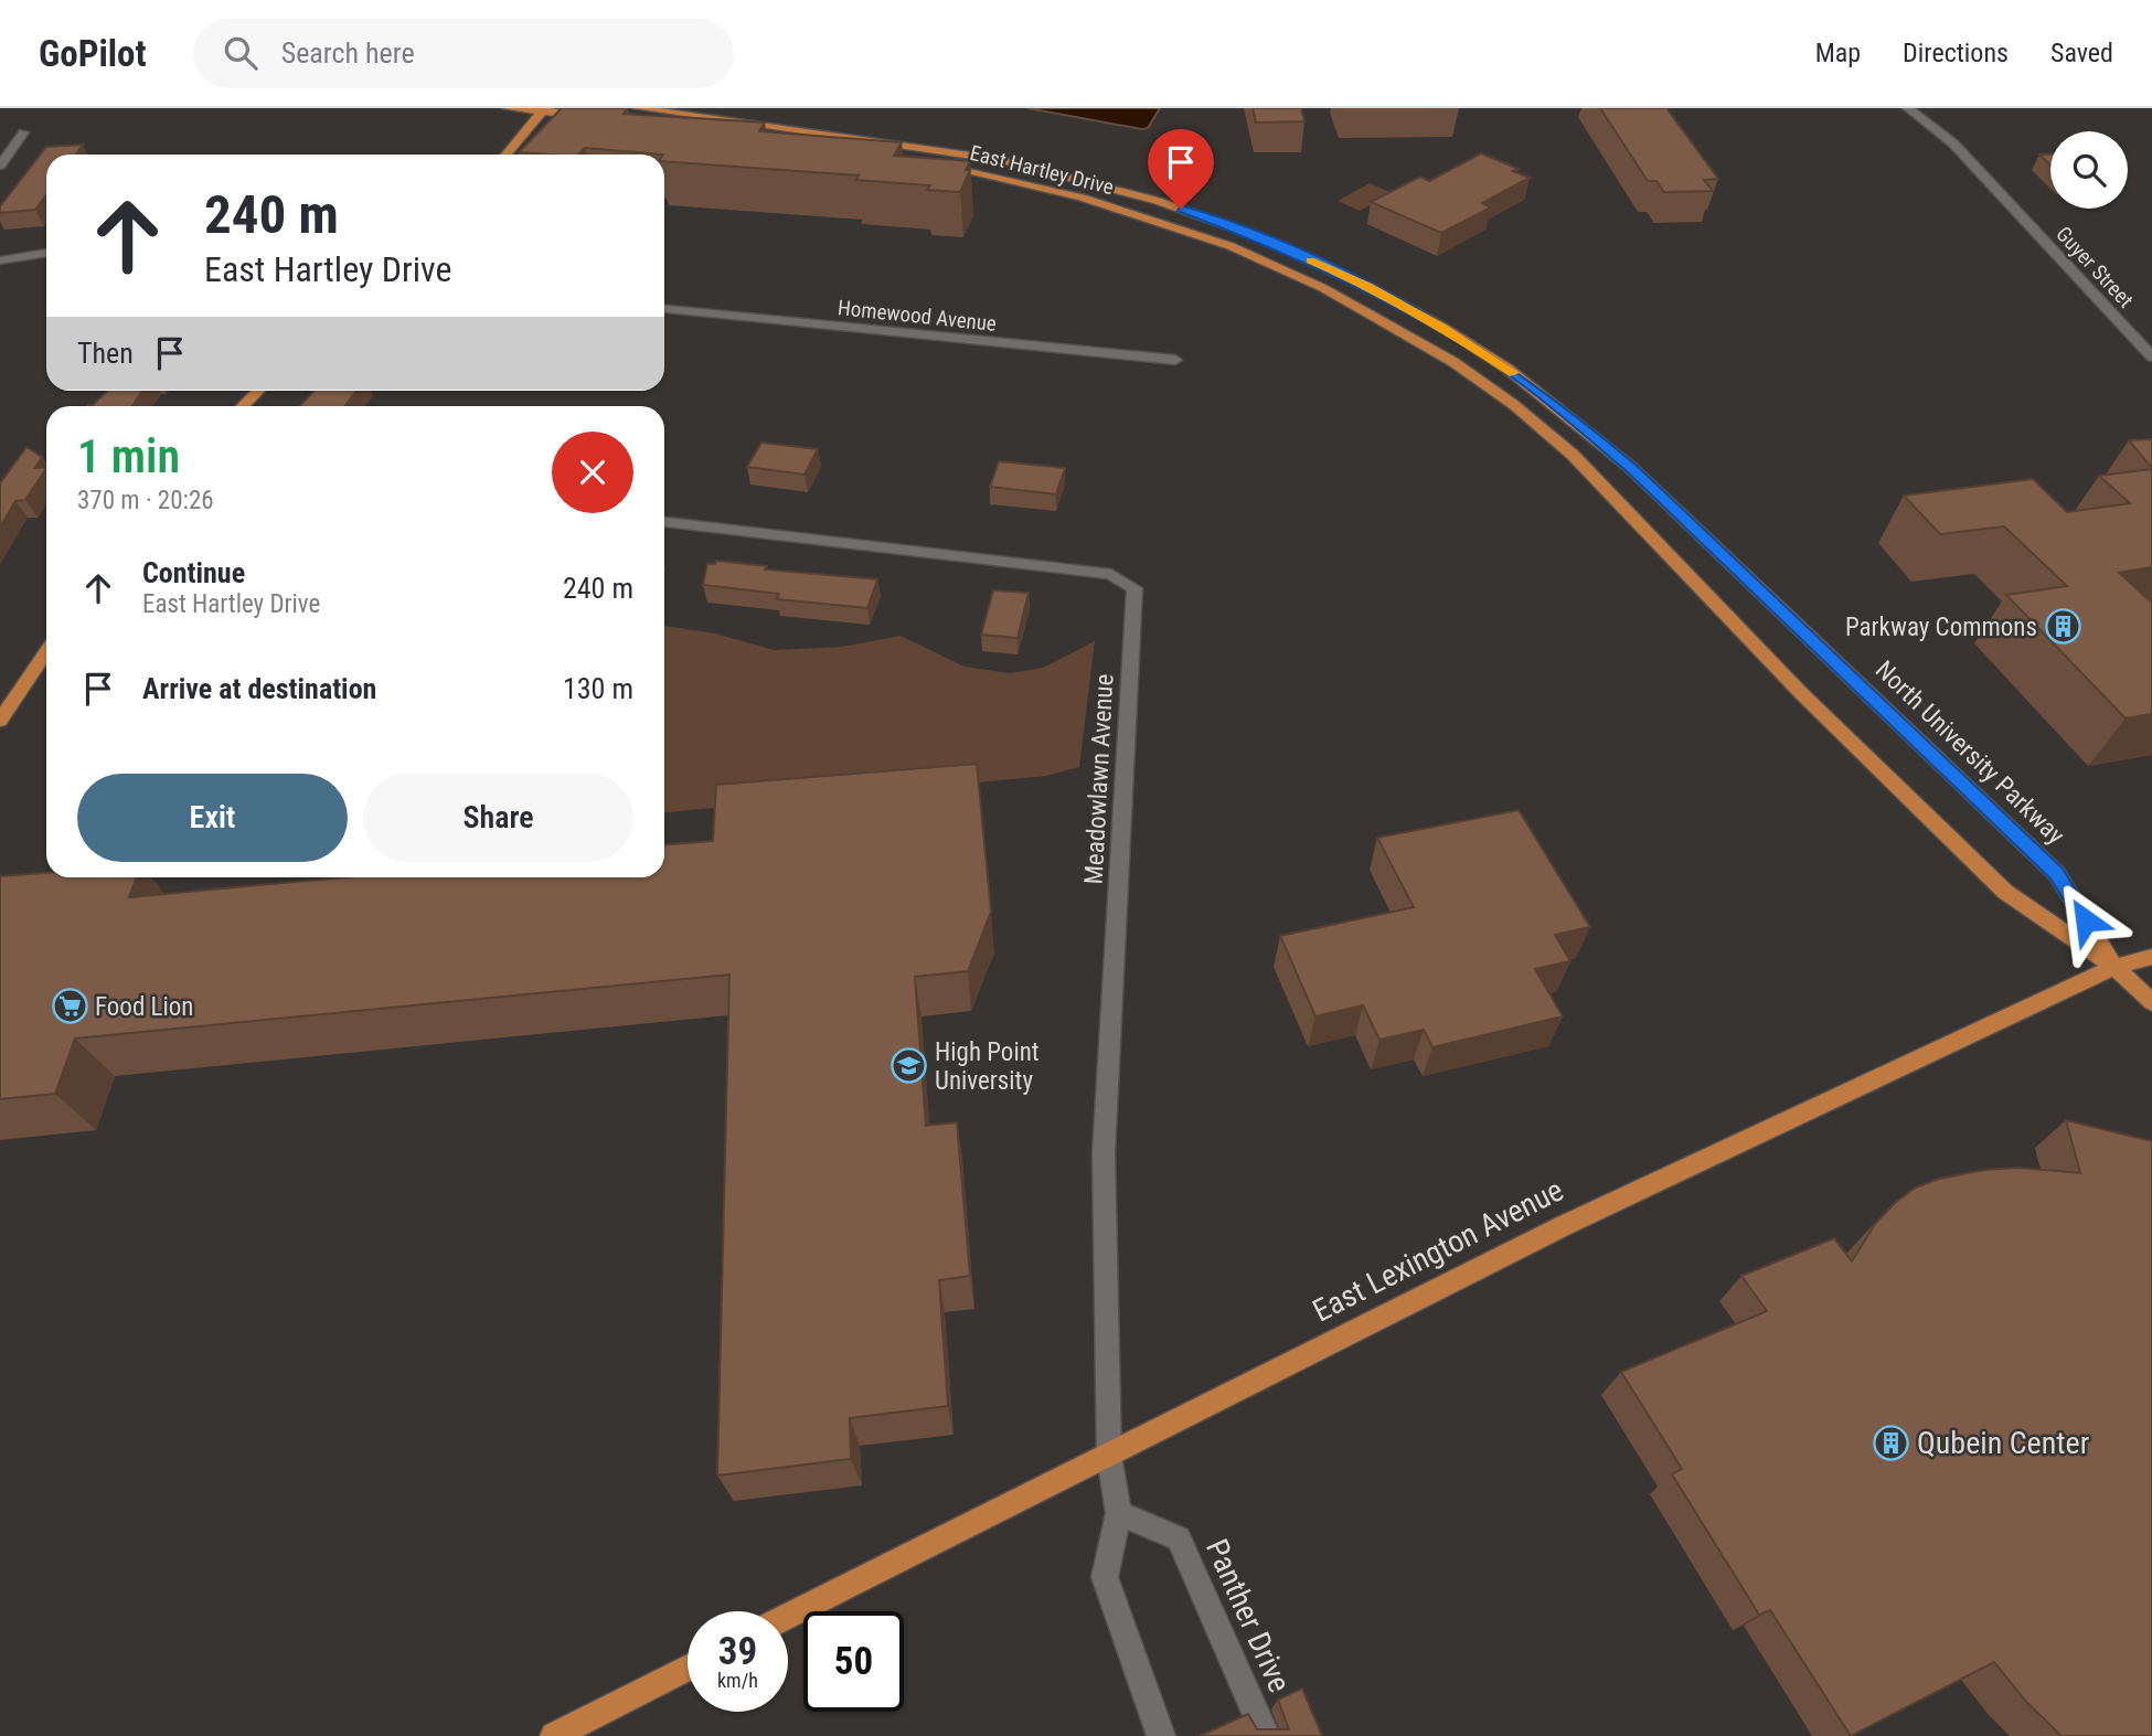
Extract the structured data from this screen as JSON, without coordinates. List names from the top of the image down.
{
  "streets": {
    "main road": ["East Hartley Drive", "North University Parkway", "East Lexington Avenue"],
    "street": [
      "Guyer Street",
      "Homewood Avenue",
      "Meadowlawn Avenue",
      "Panther Drive"
    ]
  },
  "crossings": [
    ["East Hartley Drive", "North University Parkway"],
    ["North University Parkway", "East Lexington Avenue"],
    ["Meadowlawn Avenue", "East Lexington Avenue"]
  ],
  "places": {
    "building": ["Parkway Commons", "Qubein Center"],
    "supermarket": ["Food Lion"],
    "school or university": ["High Point University"]
  },
  "page": {
    "header": "GoPilot",
    "search": "Search here",
    "nav": ["Map", "Directions", "Saved"],
    "turn": ["240 m", "East Hartley Drive"],
    "then": "Then",
    "heading": ["1 min", "370 m · 20:26"],
    "list": [
      {
        "name": "Continue",
        "note": "East Hartley Drive",
        "value": "240 m"
      },
      {
        "name": "Arrive at destination",
        "value": "130 m"
      }
    ],
    "buttons": ["Exit", "Share"],
    "speed": "39 km/h",
    "limit": "50"
  }
}
